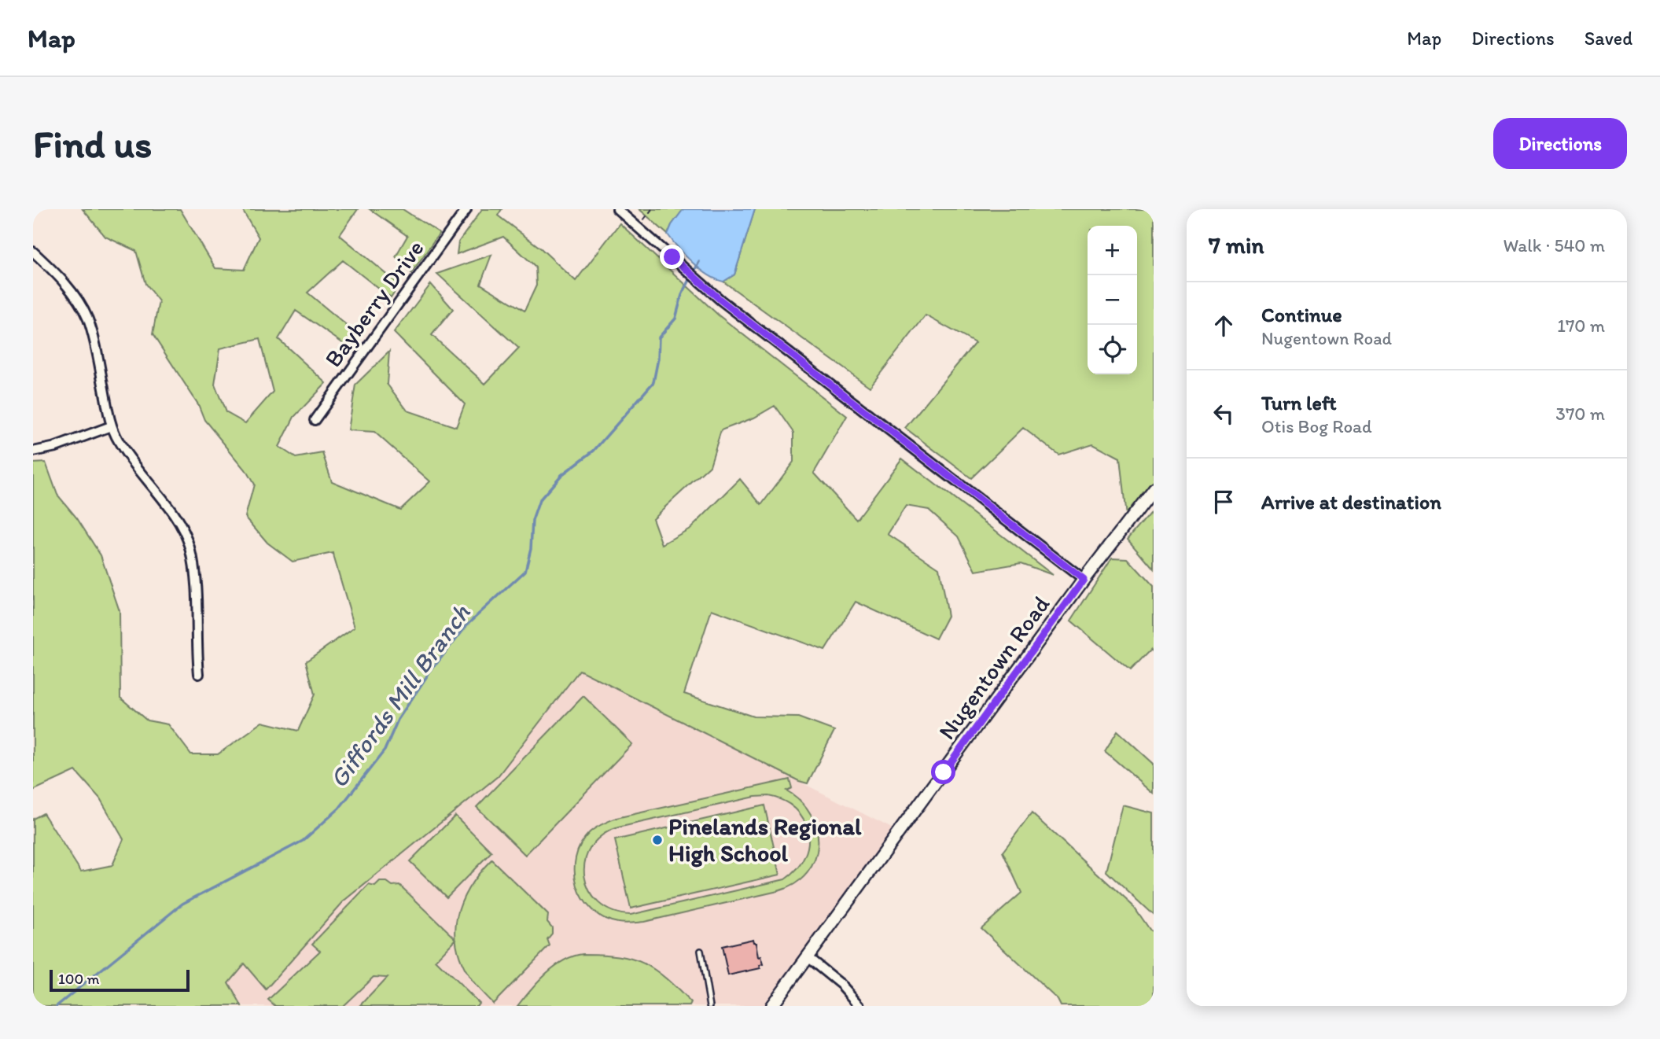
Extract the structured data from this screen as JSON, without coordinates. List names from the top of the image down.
{
  "streets": {
    "street": ["Bayberry Drive", "Nugentown Road"]
  },
  "water": ["Giffords Mill Branch"],
  "places": ["Pinelands Regional High School"],
  "scale_bar": "100 m",
  "page": {
    "header": "Map",
    "nav": ["Map", "Directions", "Saved"],
    "buttons": "Directions",
    "title": "Find us",
    "heading": ["7 min", "Walk · 540 m"],
    "map_buttons": ["+", "−"],
    "list": [
      ["Continue", "Nugentown Road", "170 m"],
      ["Turn left", "Otis Bog Road", "370 m"],
      "Arrive at destination"
    ],
    "scale": "100 m"
  }
}
